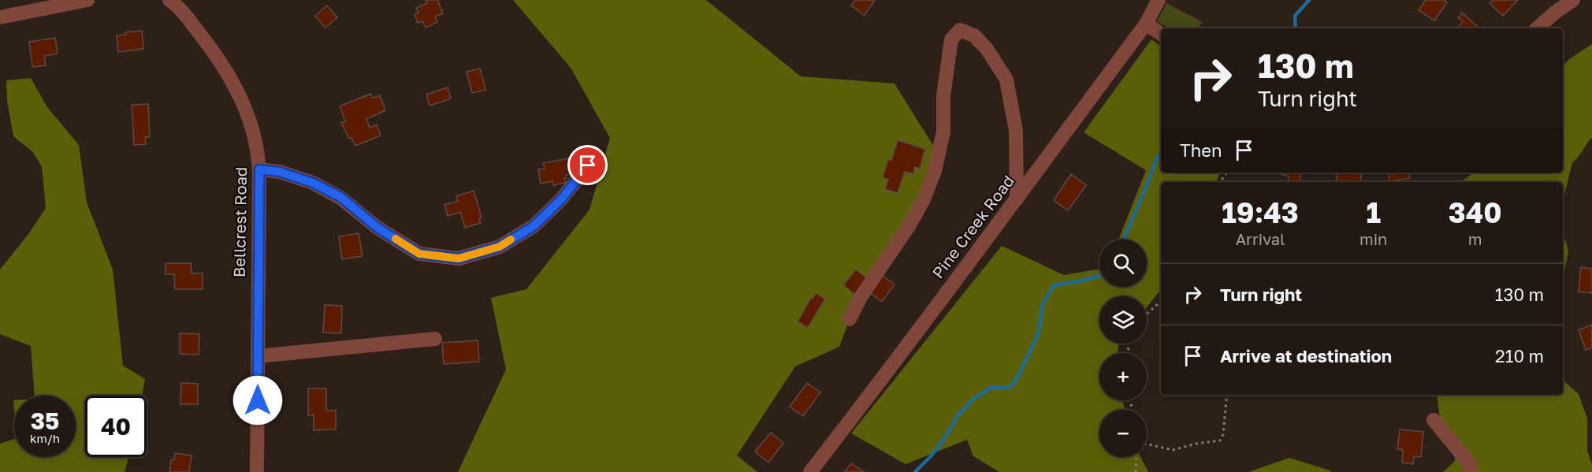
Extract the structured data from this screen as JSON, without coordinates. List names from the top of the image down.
{
  "streets": {
    "street": ["Bellcrest Road", "Pine Creek Road"]
  },
  "page": {
    "turn": ["130 m", "Turn right"],
    "then": "Then",
    "eta": [
      "19:43",
      "Arrival",
      "1",
      "min",
      "340",
      "m"
    ],
    "map_buttons": ["+", "−"],
    "list": [
      {
        "name": "Turn right",
        "value": "130 m"
      },
      {
        "name": "Arrive at destination",
        "value": "210 m"
      }
    ],
    "speed": "35 km/h",
    "limit": "40"
  }
}
